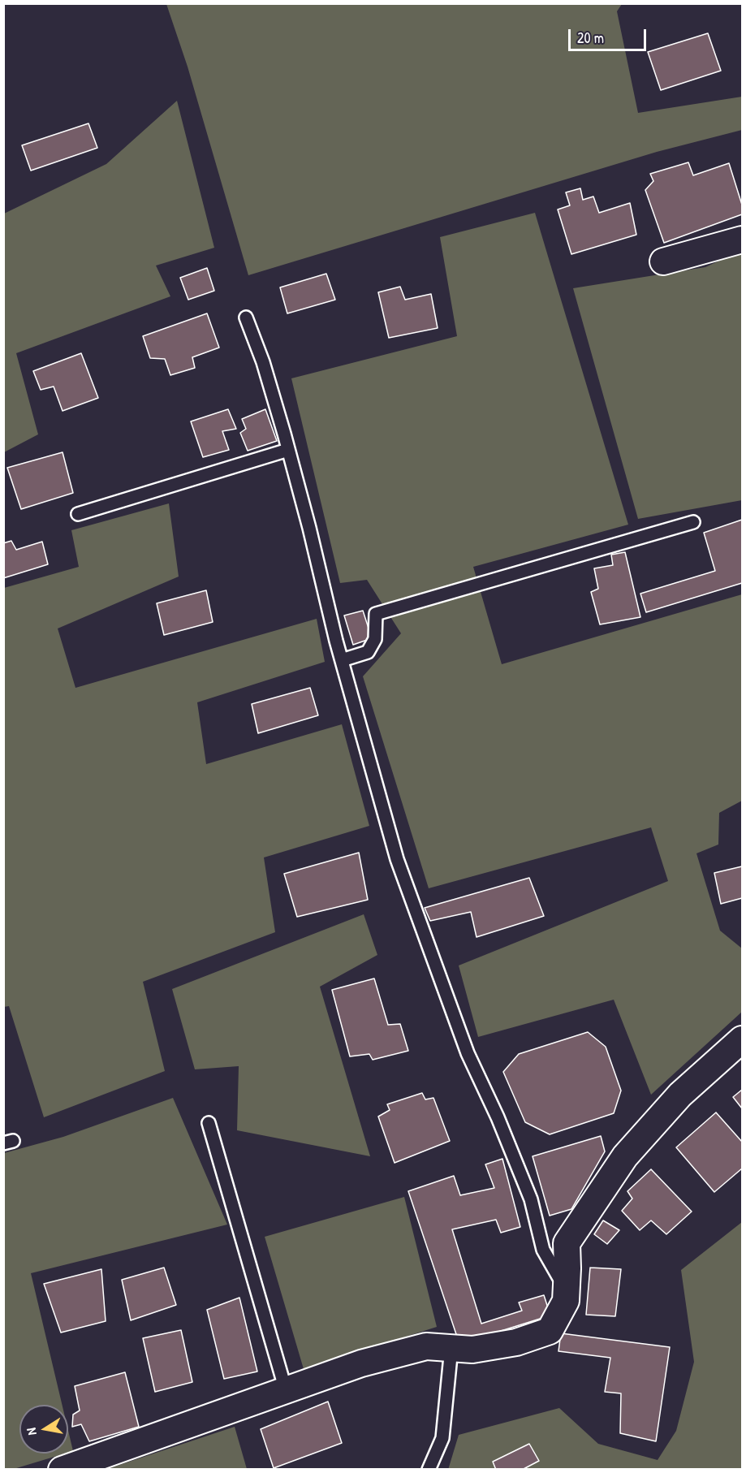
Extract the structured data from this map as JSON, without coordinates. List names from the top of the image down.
{
  "scale_bar": "20 m",
  "north": "left"
}
